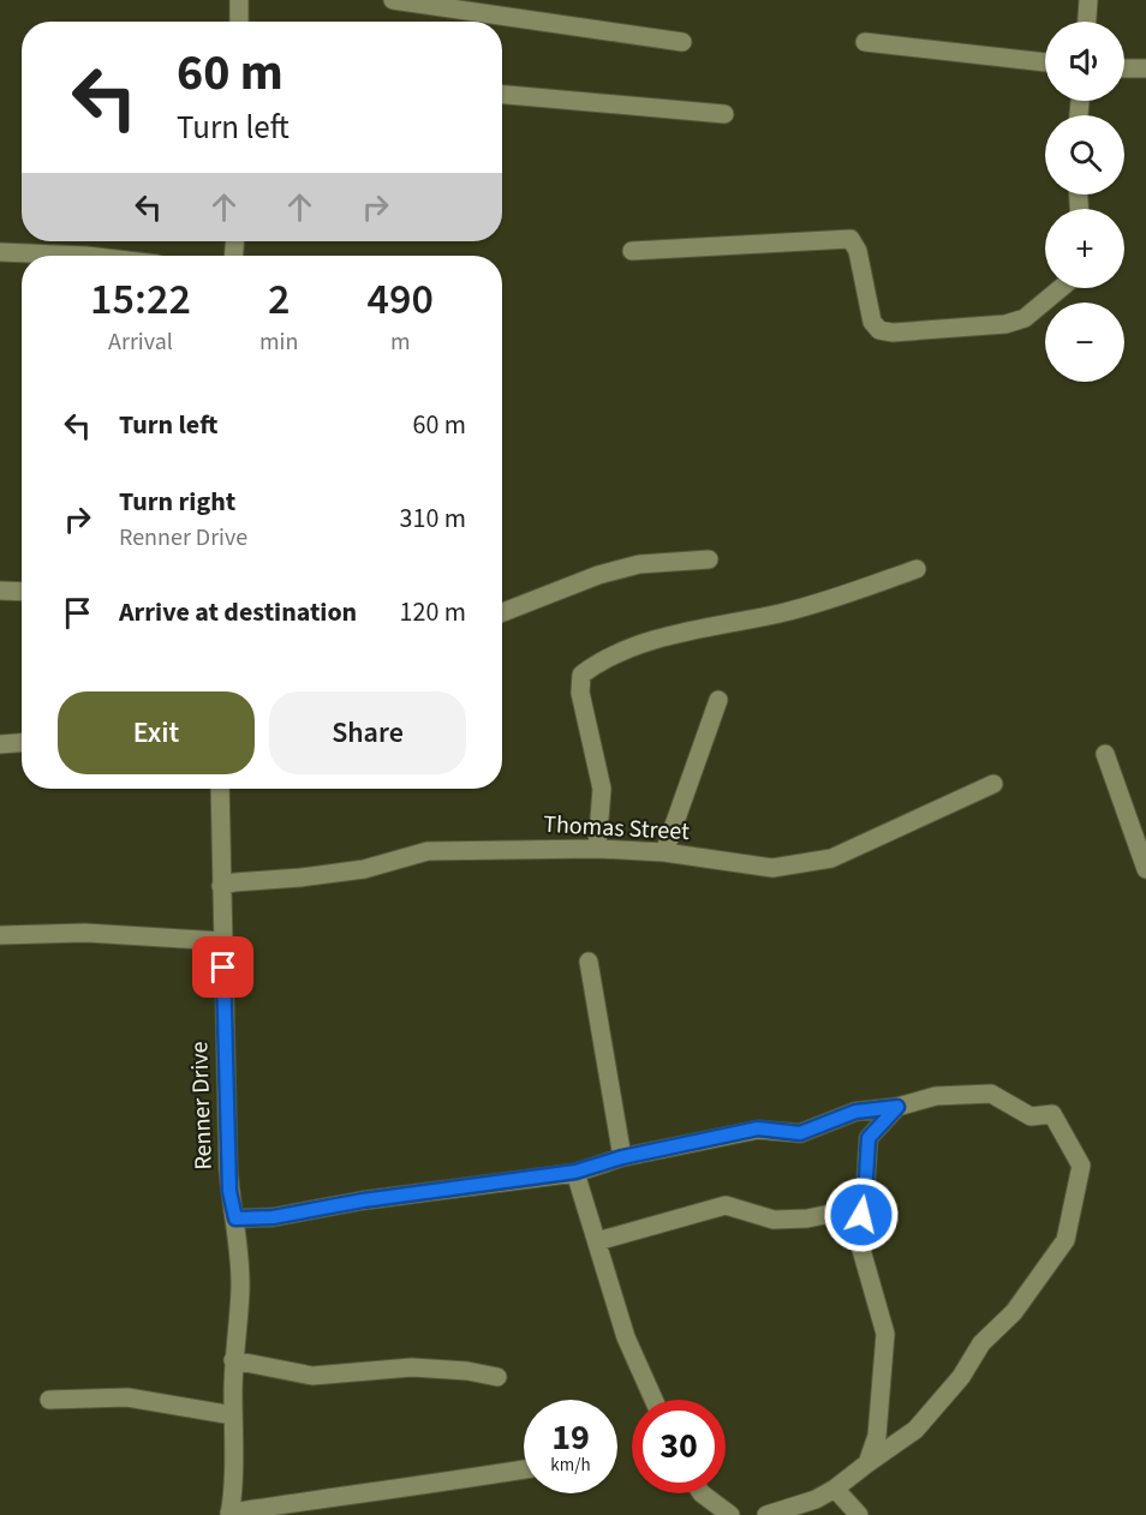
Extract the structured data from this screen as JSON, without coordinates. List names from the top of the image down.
{
  "streets": {
    "street": ["Thomas Street", "Renner Drive"]
  },
  "crossings": [
    ["Thomas Street", "Renner Drive"]
  ],
  "page": {
    "map_buttons": ["+", "−"],
    "turn": ["60 m", "Turn left"],
    "eta": [
      "15:22",
      "Arrival",
      "2",
      "min",
      "490",
      "m"
    ],
    "list": [
      {
        "name": "Turn left",
        "value": "60 m"
      },
      {
        "name": "Turn right",
        "note": "Renner Drive",
        "value": "310 m"
      },
      {
        "name": "Arrive at destination",
        "value": "120 m"
      }
    ],
    "buttons": ["Exit", "Share"],
    "speed": "19 km/h",
    "limit": "30"
  }
}
